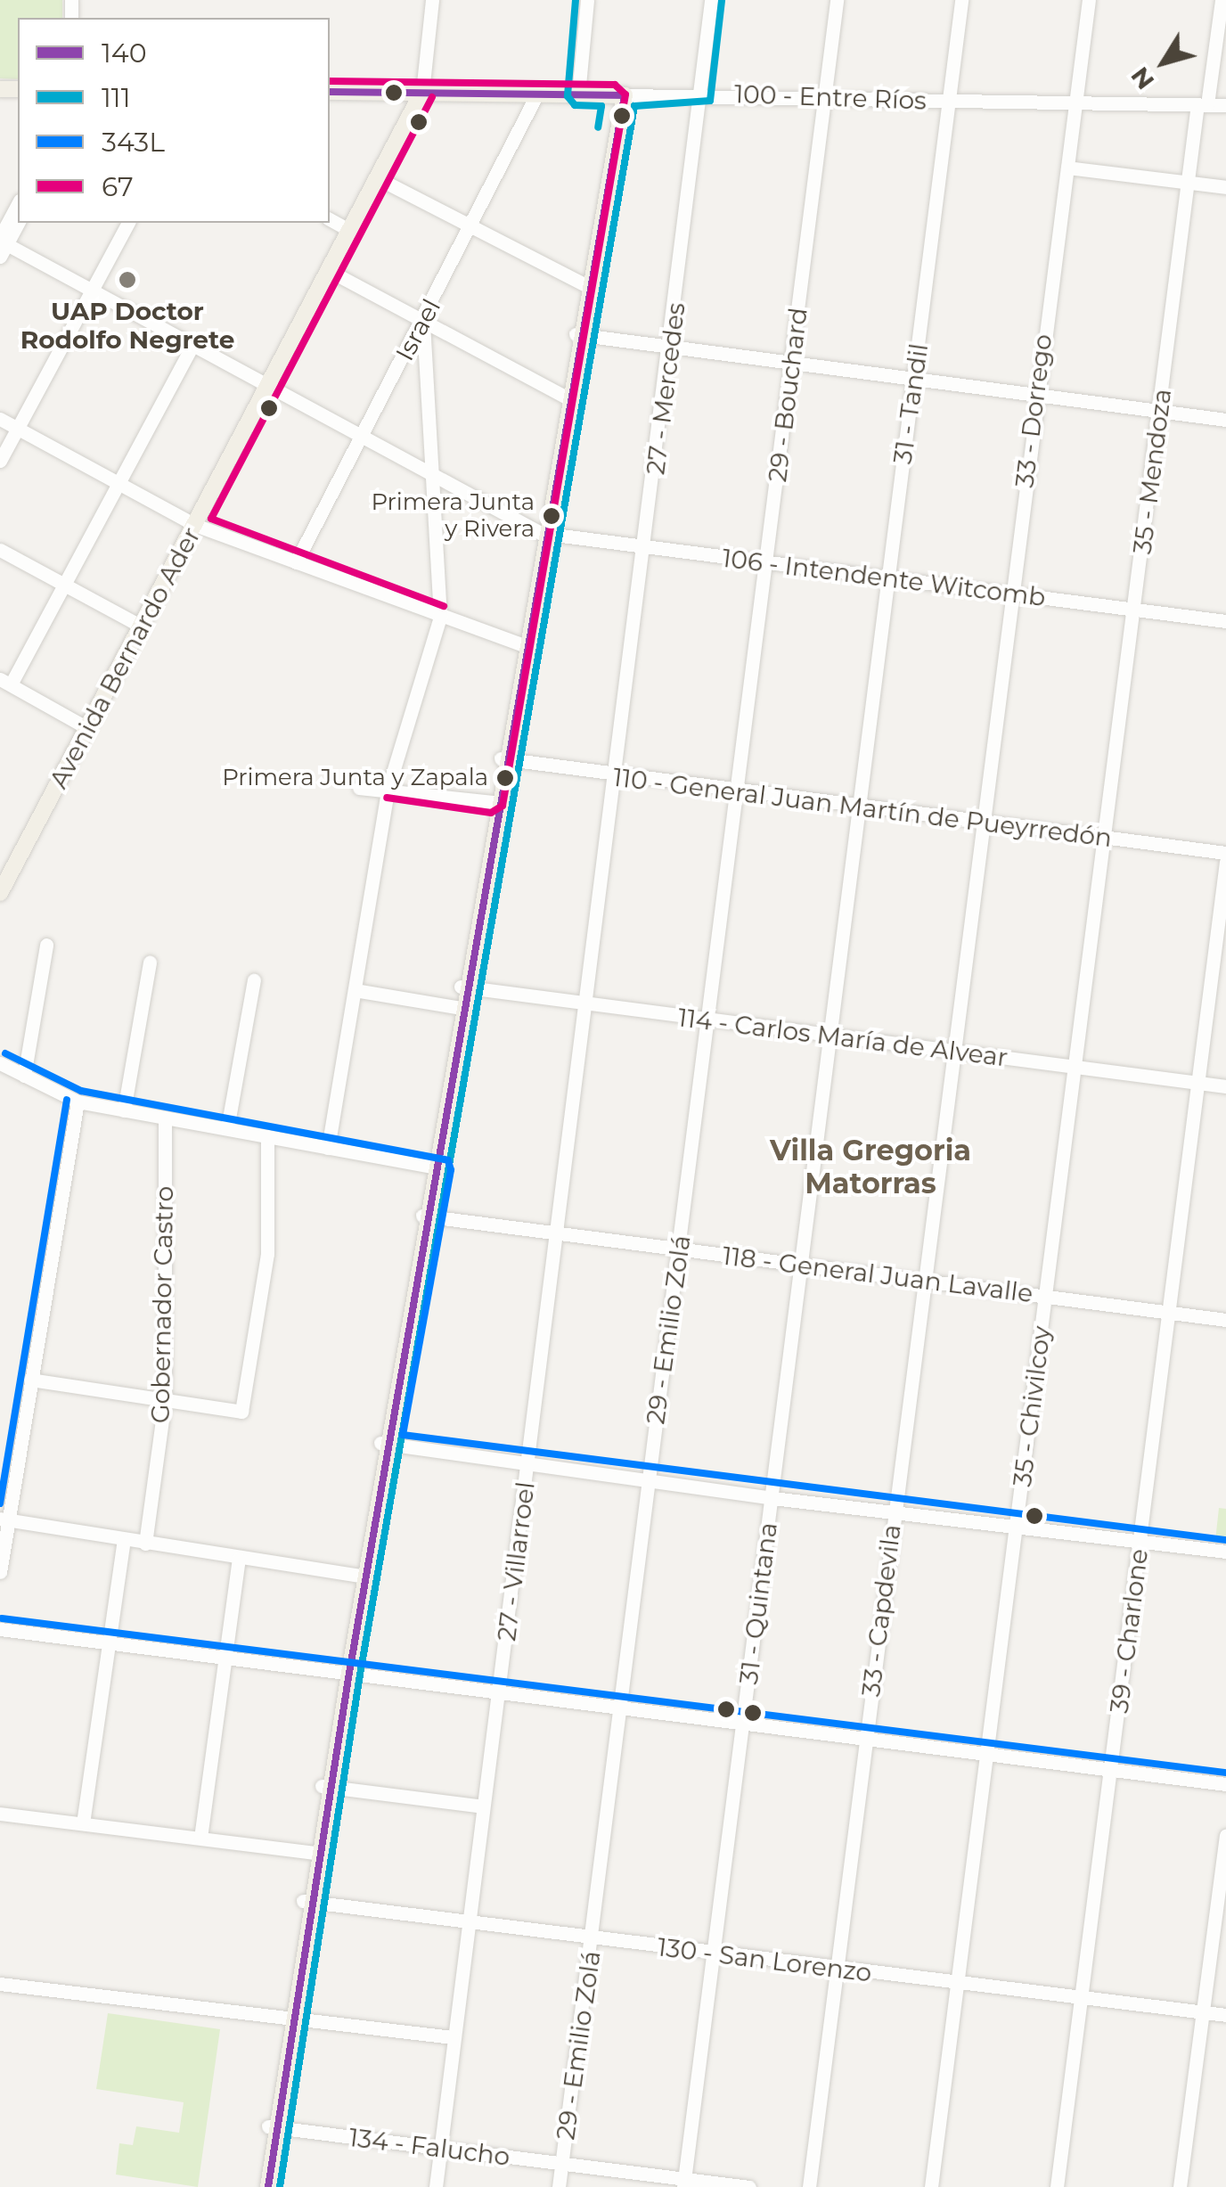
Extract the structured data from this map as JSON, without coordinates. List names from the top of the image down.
{
  "streets": {
    "main road": ["100 - Entre Ríos", "Avenida Bernardo Ader"],
    "street": [
      "Israel",
      "27 - Mercedes",
      "29 - Bouchard",
      "31 - Tandil",
      "33 - Dorrego",
      "35 - Mendoza",
      "106 - Intendente Witcomb",
      "110 - General Juan Martín de Pueyrredón",
      "114 - Carlos María de Alvear",
      "118 - General Juan Lavalle",
      "Gobernador Castro",
      "29 - Emilio Zolá",
      "35 - Chivilcoy",
      "27 - Villarroel",
      "31 - Quintana",
      "33 - Capdevila",
      "39 - Charlone",
      "130 - San Lorenzo",
      "134 - Falucho"
    ]
  },
  "crossings": [
    ["100 - Entre Ríos", "Israel"],
    ["100 - Entre Ríos", "27 - Mercedes"],
    ["100 - Entre Ríos", "29 - Bouchard"],
    ["100 - Entre Ríos", "31 - Tandil"],
    ["100 - Entre Ríos", "33 - Dorrego"],
    ["100 - Entre Ríos", "35 - Mendoza"],
    ["100 - Entre Ríos", "Avenida Bernardo Ader"],
    ["Israel", "106 - Intendente Witcomb"],
    ["27 - Mercedes", "106 - Intendente Witcomb"],
    ["27 - Mercedes", "110 - General Juan Martín de Pueyrredón"],
    ["27 - Mercedes", "27 - Villarroel"],
    ["29 - Bouchard", "106 - Intendente Witcomb"],
    ["29 - Bouchard", "110 - General Juan Martín de Pueyrredón"],
    ["29 - Bouchard", "29 - Emilio Zolá"],
    ["31 - Tandil", "106 - Intendente Witcomb"],
    ["31 - Tandil", "110 - General Juan Martín de Pueyrredón"],
    ["31 - Tandil", "31 - Quintana"],
    ["33 - Dorrego", "106 - Intendente Witcomb"],
    ["33 - Dorrego", "110 - General Juan Martín de Pueyrredón"],
    ["33 - Dorrego", "33 - Capdevila"],
    ["35 - Mendoza", "106 - Intendente Witcomb"],
    ["35 - Mendoza", "110 - General Juan Martín de Pueyrredón"],
    ["35 - Mendoza", "35 - Chivilcoy"],
    ["106 - Intendente Witcomb", "Avenida Bernardo Ader"],
    ["110 - General Juan Martín de Pueyrredón", "29 - Emilio Zolá"],
    ["110 - General Juan Martín de Pueyrredón", "35 - Chivilcoy"],
    ["110 - General Juan Martín de Pueyrredón", "27 - Villarroel"],
    ["110 - General Juan Martín de Pueyrredón", "31 - Quintana"],
    ["110 - General Juan Martín de Pueyrredón", "33 - Capdevila"],
    ["114 - Carlos María de Alvear", "29 - Emilio Zolá"],
    ["114 - Carlos María de Alvear", "35 - Chivilcoy"],
    ["114 - Carlos María de Alvear", "27 - Villarroel"],
    ["114 - Carlos María de Alvear", "31 - Quintana"],
    ["114 - Carlos María de Alvear", "33 - Capdevila"],
    ["114 - Carlos María de Alvear", "39 - Charlone"],
    ["118 - General Juan Lavalle", "29 - Emilio Zolá"],
    ["118 - General Juan Lavalle", "35 - Chivilcoy"],
    ["118 - General Juan Lavalle", "27 - Villarroel"],
    ["118 - General Juan Lavalle", "31 - Quintana"],
    ["118 - General Juan Lavalle", "33 - Capdevila"],
    ["118 - General Juan Lavalle", "39 - Charlone"],
    ["29 - Emilio Zolá", "130 - San Lorenzo"],
    ["29 - Emilio Zolá", "134 - Falucho"],
    ["35 - Chivilcoy", "130 - San Lorenzo"],
    ["27 - Villarroel", "130 - San Lorenzo"],
    ["27 - Villarroel", "134 - Falucho"],
    ["31 - Quintana", "130 - San Lorenzo"],
    ["31 - Quintana", "134 - Falucho"],
    ["33 - Capdevila", "130 - San Lorenzo"],
    ["39 - Charlone", "130 - San Lorenzo"]
  ],
  "districts": ["Villa Gregoria Matorras"],
  "places": ["UAP Doctor Rodolfo Negrete", "Primera Junta y Rivera", "Primera Junta y Zapala"],
  "lines": [
    "transit line 111",
    "transit line 67",
    "transit line 140",
    "transit line 343L"
  ],
  "legend": [
    "140",
    "111",
    "343L",
    "67"
  ],
  "north": "bottom left"
}
